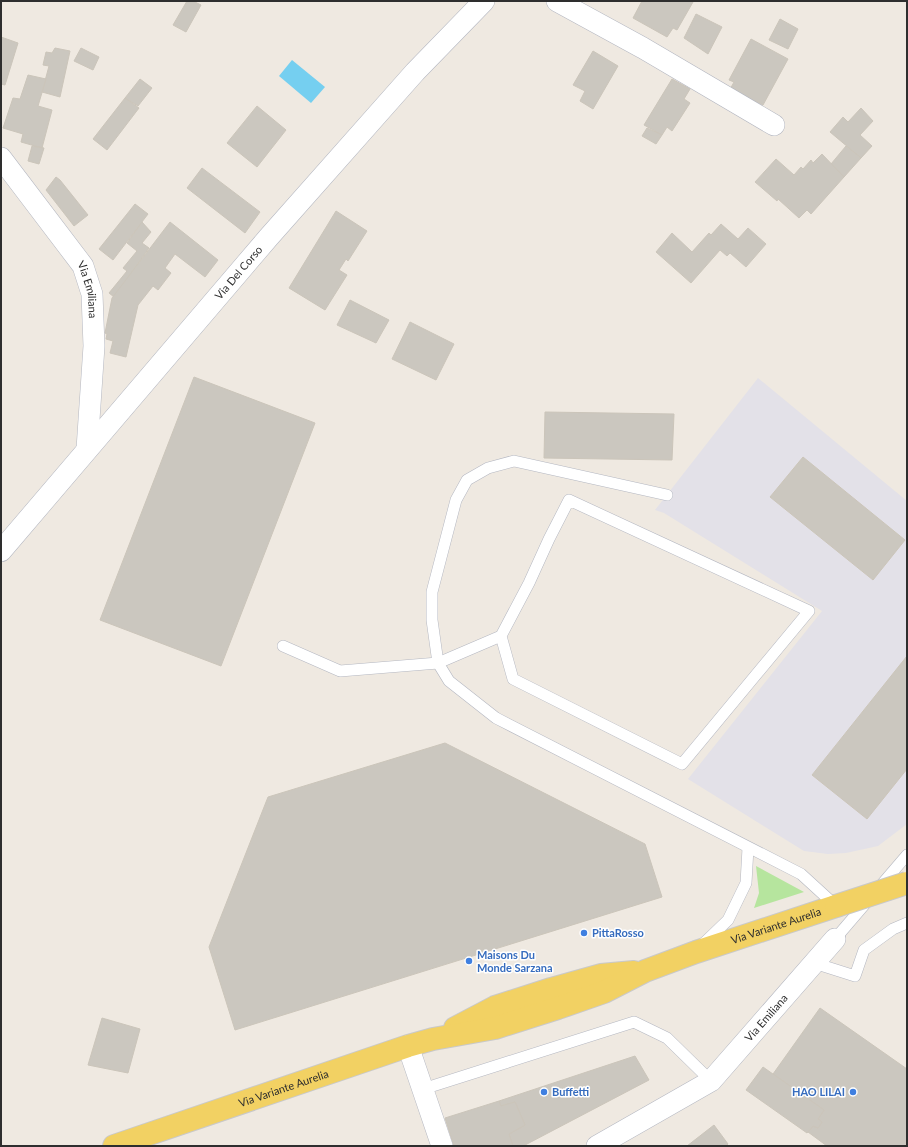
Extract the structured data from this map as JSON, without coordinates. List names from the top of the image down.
{
  "streets": {
    "main road": ["Via Variante Aurelia"],
    "street": ["Via Del Corso", "Via Emiliana"]
  },
  "crossings": [
    ["Via Del Corso", "Via Emiliana"]
  ],
  "places": [
    "PittaRosso",
    "Maisons Du Monde Sarzana",
    "Buffetti",
    "HAO LILAI"
  ]
}
